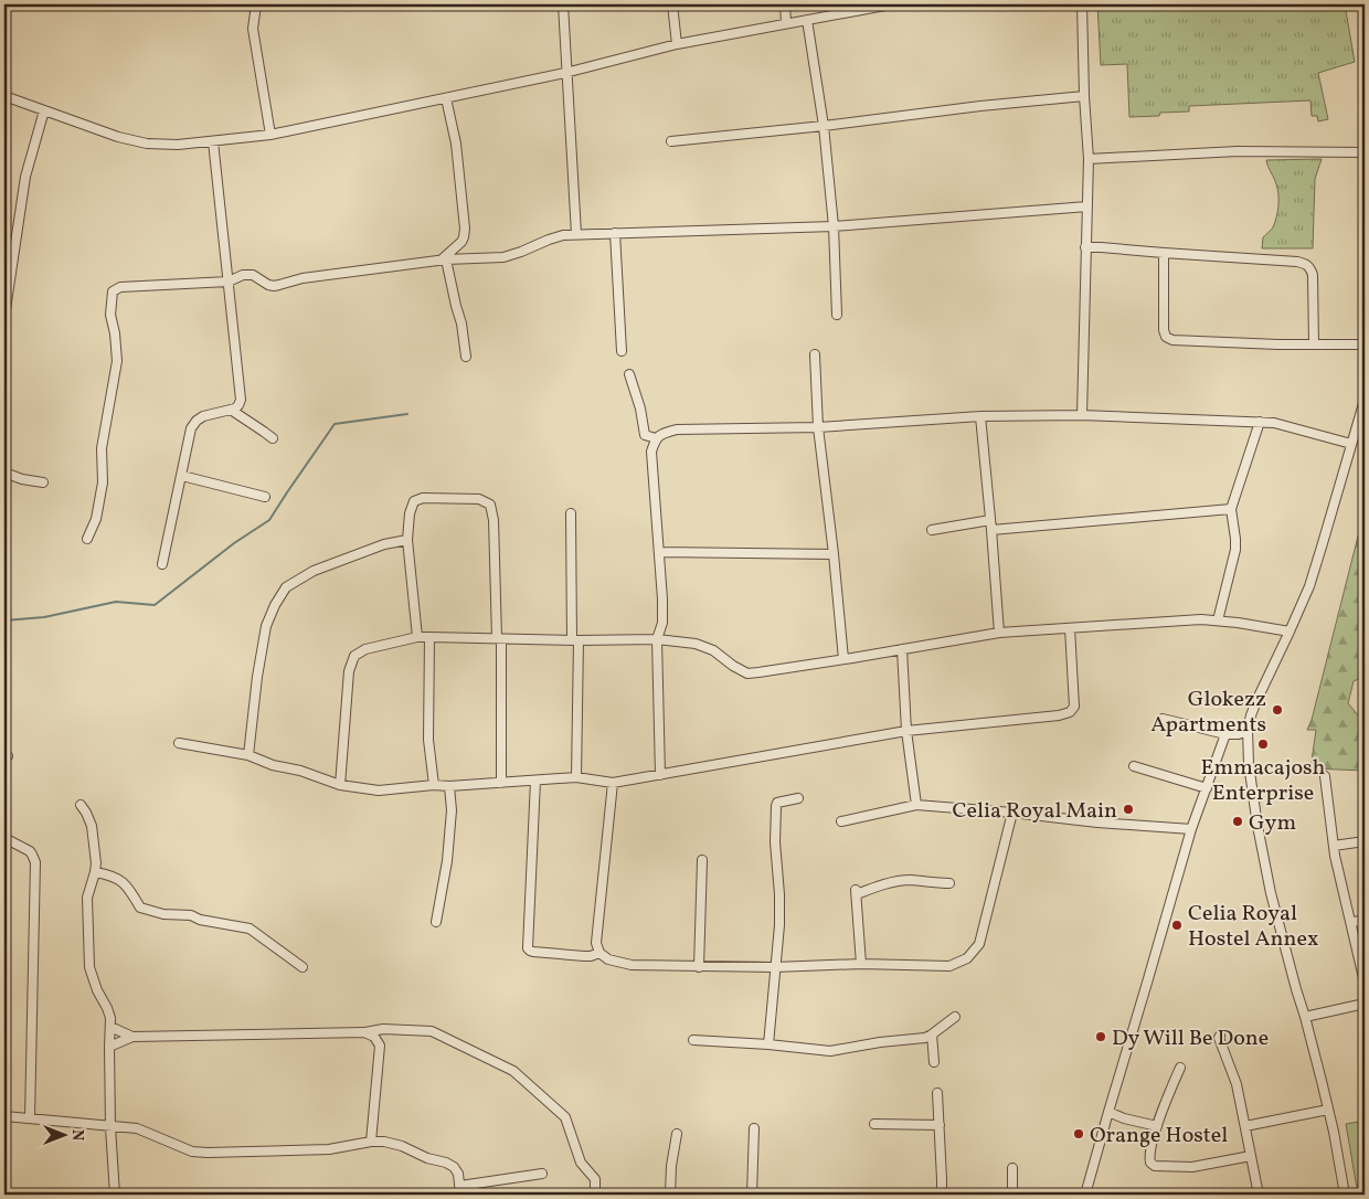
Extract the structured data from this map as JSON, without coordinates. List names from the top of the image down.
{
  "places": [
    "Glokezz Apartments",
    "Emmacajosh Enterprise",
    "Celia Royal Main",
    "Gym",
    "Celia Royal Hostel Annex",
    "Dy Will Be Done",
    "Orange Hostel"
  ],
  "north": "right"
}
